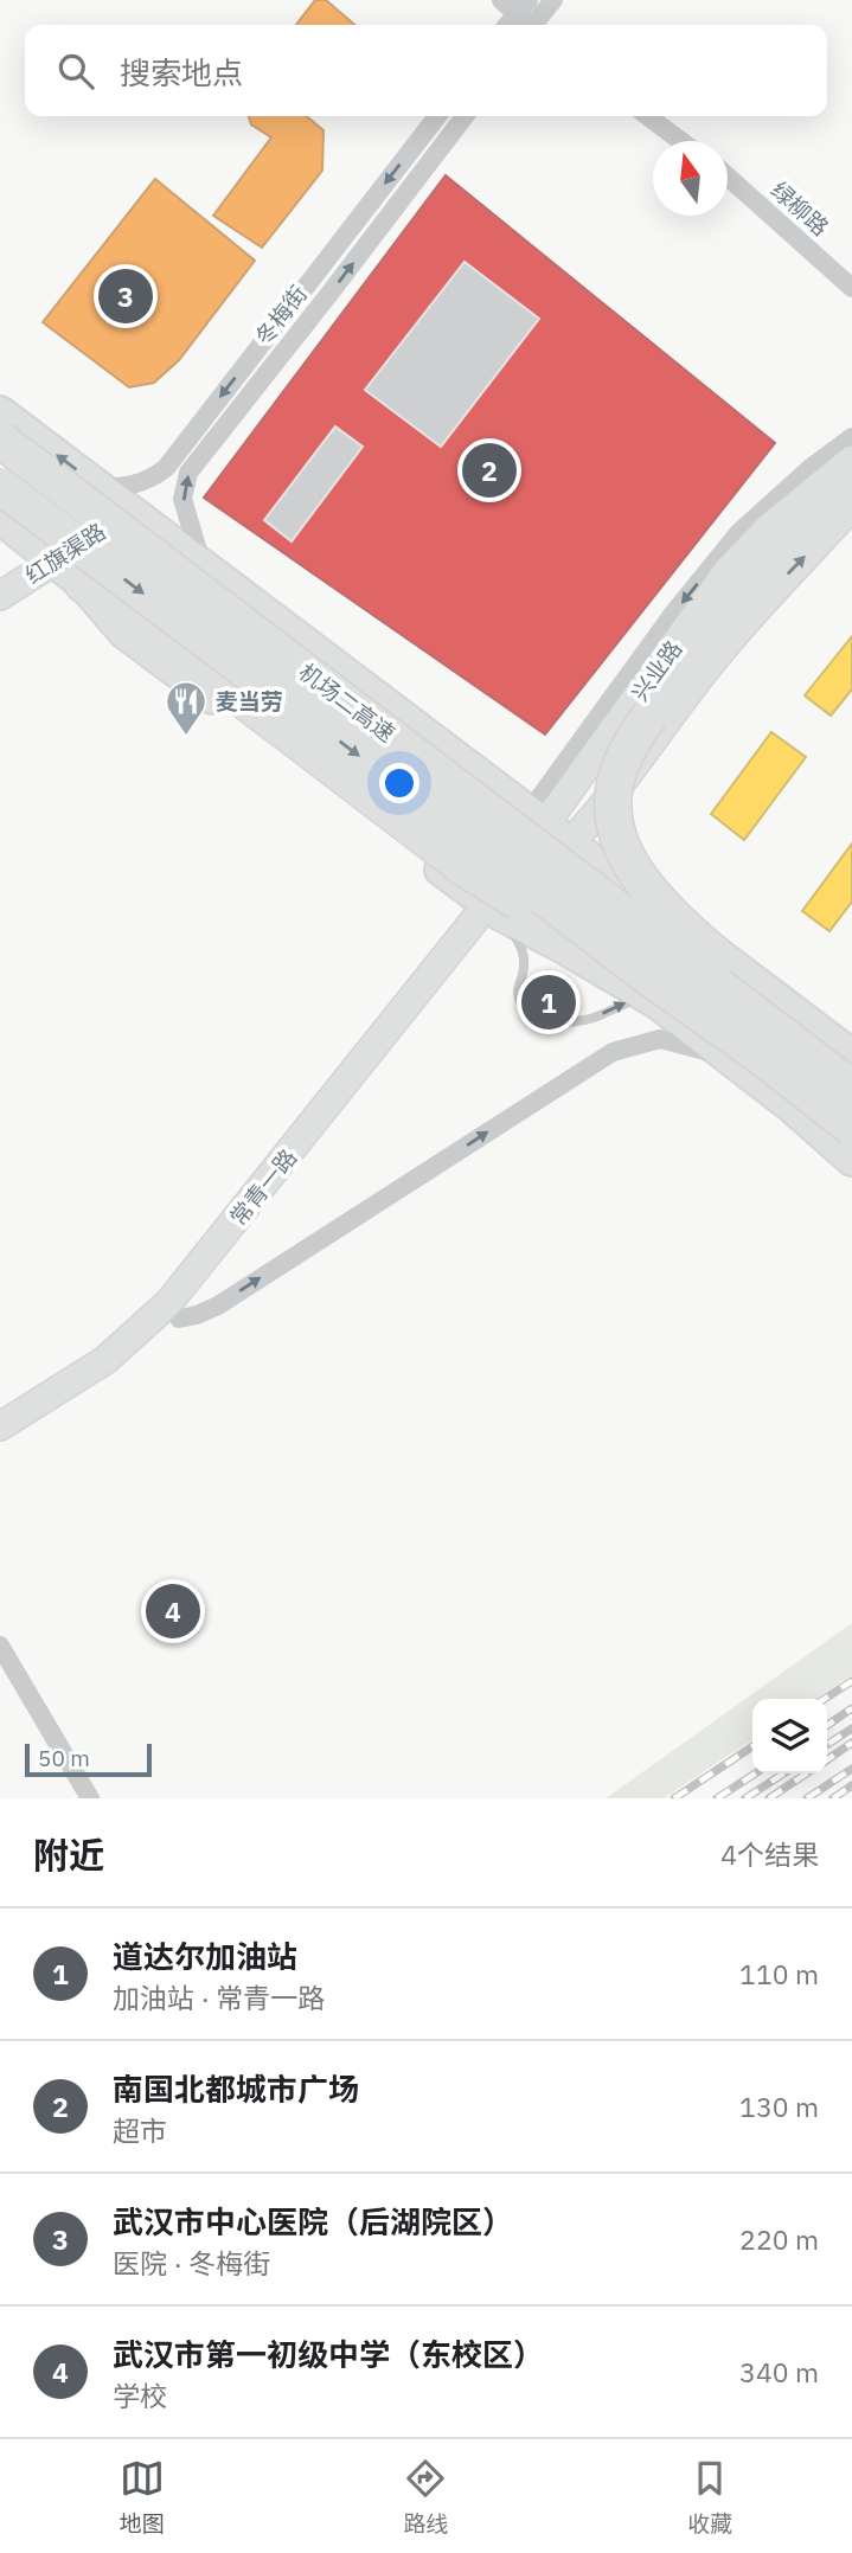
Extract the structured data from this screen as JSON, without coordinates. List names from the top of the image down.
{
  "streets": {
    "highway": ["机场二高速"],
    "main road": ["红旗渠路", "兴业路", "常青一路"],
    "street": ["绿柳路", "冬梅街"]
  },
  "crossings": [
    ["兴业路", "常青一路"]
  ],
  "places": {
    "restaurant": ["麦当劳"]
  },
  "scale_bar": "50 m",
  "north": "top",
  "page": {
    "search": "搜索地点",
    "pins": [
      "3",
      "2",
      "1",
      "4"
    ],
    "scale": "50 m",
    "heading": ["附近", "4个结果"],
    "list": [
      {
        "mark": "1",
        "name": "道达尔加油站",
        "note": "加油站 · 常青一路",
        "value": "110 m"
      },
      {
        "mark": "2",
        "name": "南国北都城市广场",
        "note": "超市",
        "value": "130 m"
      },
      {
        "mark": "3",
        "name": "武汉市中心医院（后湖院区）",
        "note": "医院 · 冬梅街",
        "value": "220 m"
      },
      {
        "mark": "4",
        "name": "武汉市第一初级中学（东校区）",
        "note": "学校",
        "value": "340 m"
      }
    ],
    "nav": ["地图", "路线", "收藏"]
  }
}
